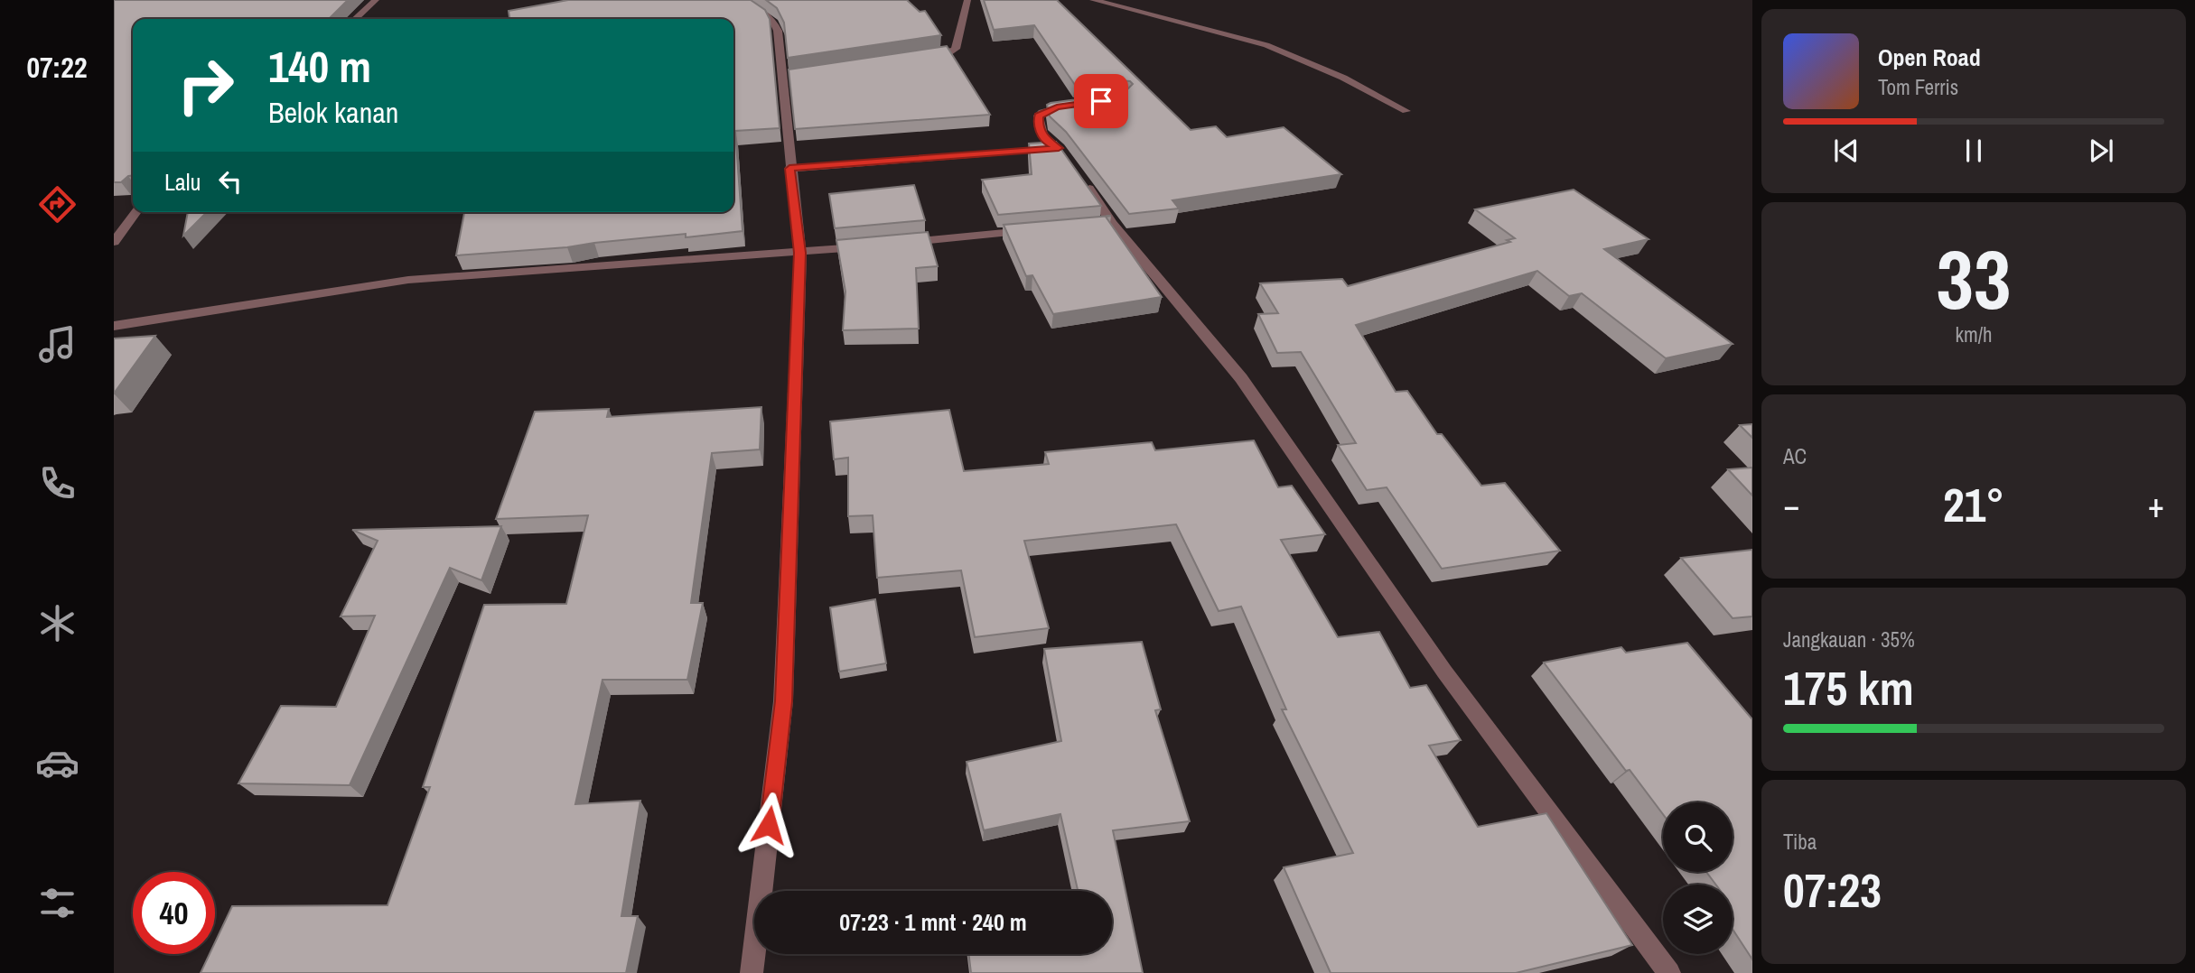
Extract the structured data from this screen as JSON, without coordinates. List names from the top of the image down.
{
  "page": {
    "tabs": "07:22",
    "turn": ["140 m", "Belok kanan"],
    "song": ["Open Road", "Tom Ferris"],
    "then": "Lalu",
    "tile": [
      ["33", "km/h"],
      "AC",
      ["Jangkauan · 35%", "175 km"],
      ["Tiba", "07:23"]
    ],
    "heat": ["−", "21°", "+"],
    "limit": "40",
    "trip": "07:23 · 1 mnt · 240 m"
  }
}
